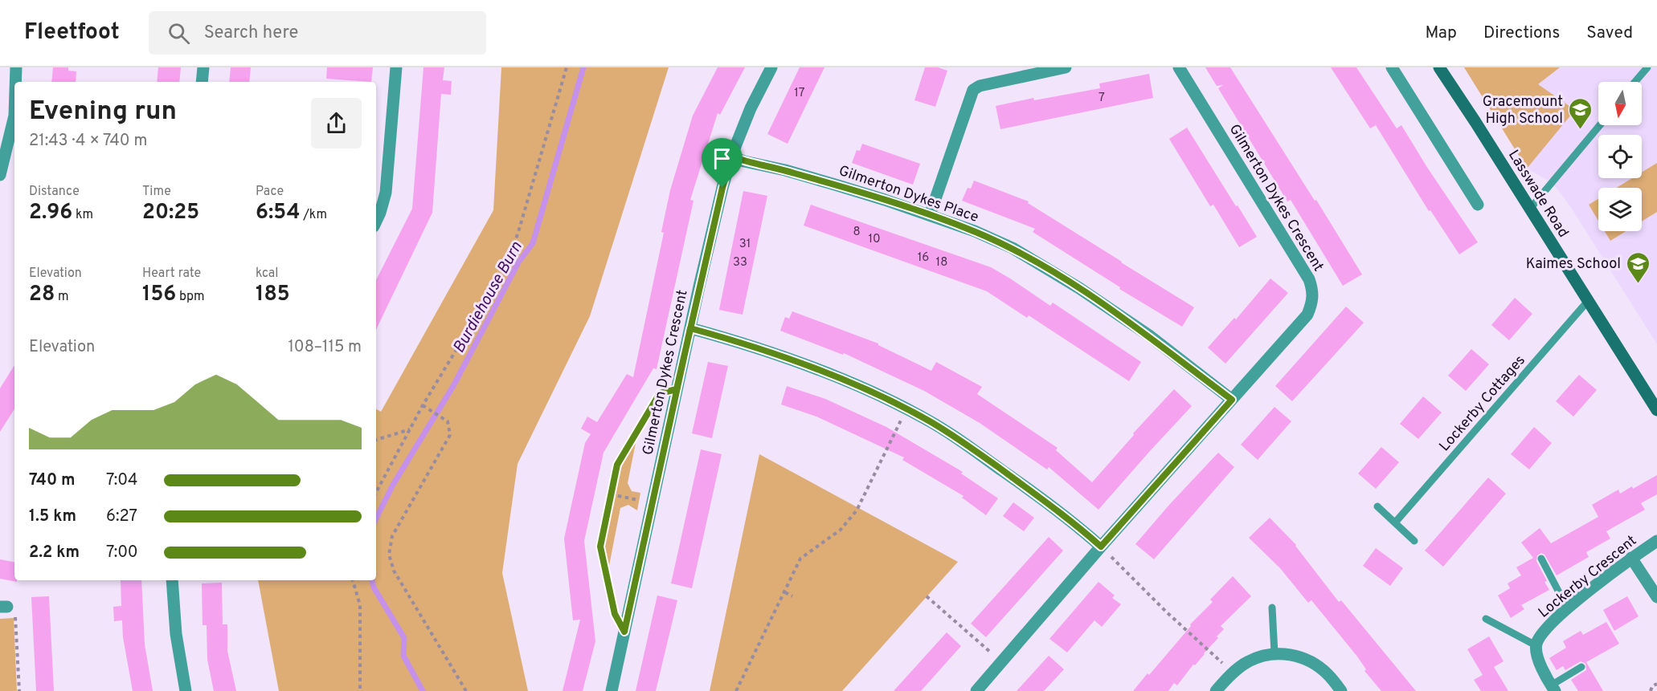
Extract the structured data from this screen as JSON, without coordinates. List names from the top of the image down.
{
  "streets": {
    "street": [
      "Gilmerton Dykes Place",
      "Lasswade Road",
      "Gilmerton Dykes Crescent",
      "Lockerby Crescent"
    ],
    "lane": ["Lockerby Cottages"]
  },
  "crossings": [
    ["Gilmerton Dykes Place", "Gilmerton Dykes Crescent"],
    ["Lasswade Road", "Lockerby Cottages"]
  ],
  "water": ["Burdiehouse Burn"],
  "places": {
    "school or university": ["Gracemount High School", "Kaimes School"]
  },
  "house_numbers": [
    "17",
    "7",
    "8",
    "10",
    "31",
    "16",
    "33",
    "18"
  ],
  "north": "bottom",
  "page": {
    "header": "Fleetfoot",
    "search": "Search here",
    "nav": ["Map", "Directions", "Saved"],
    "heading": ["Evening run", "21:43 · 4 × 740 m"],
    "stats": [
      ["Distance", "2.96 km"],
      ["Time", "20:25"],
      ["Pace", "6:54 /km"],
      ["Elevation", "28 m"],
      ["Heart rate", "156 bpm"],
      ["kcal", "185"]
    ],
    "chart": ["Elevation", "108–115 m"],
    "list": [
      {
        "name": "740 m",
        "note": "7:04"
      },
      {
        "name": "1.5 km",
        "note": "6:27"
      },
      {
        "name": "2.2 km",
        "note": "7:00"
      }
    ]
  }
}
